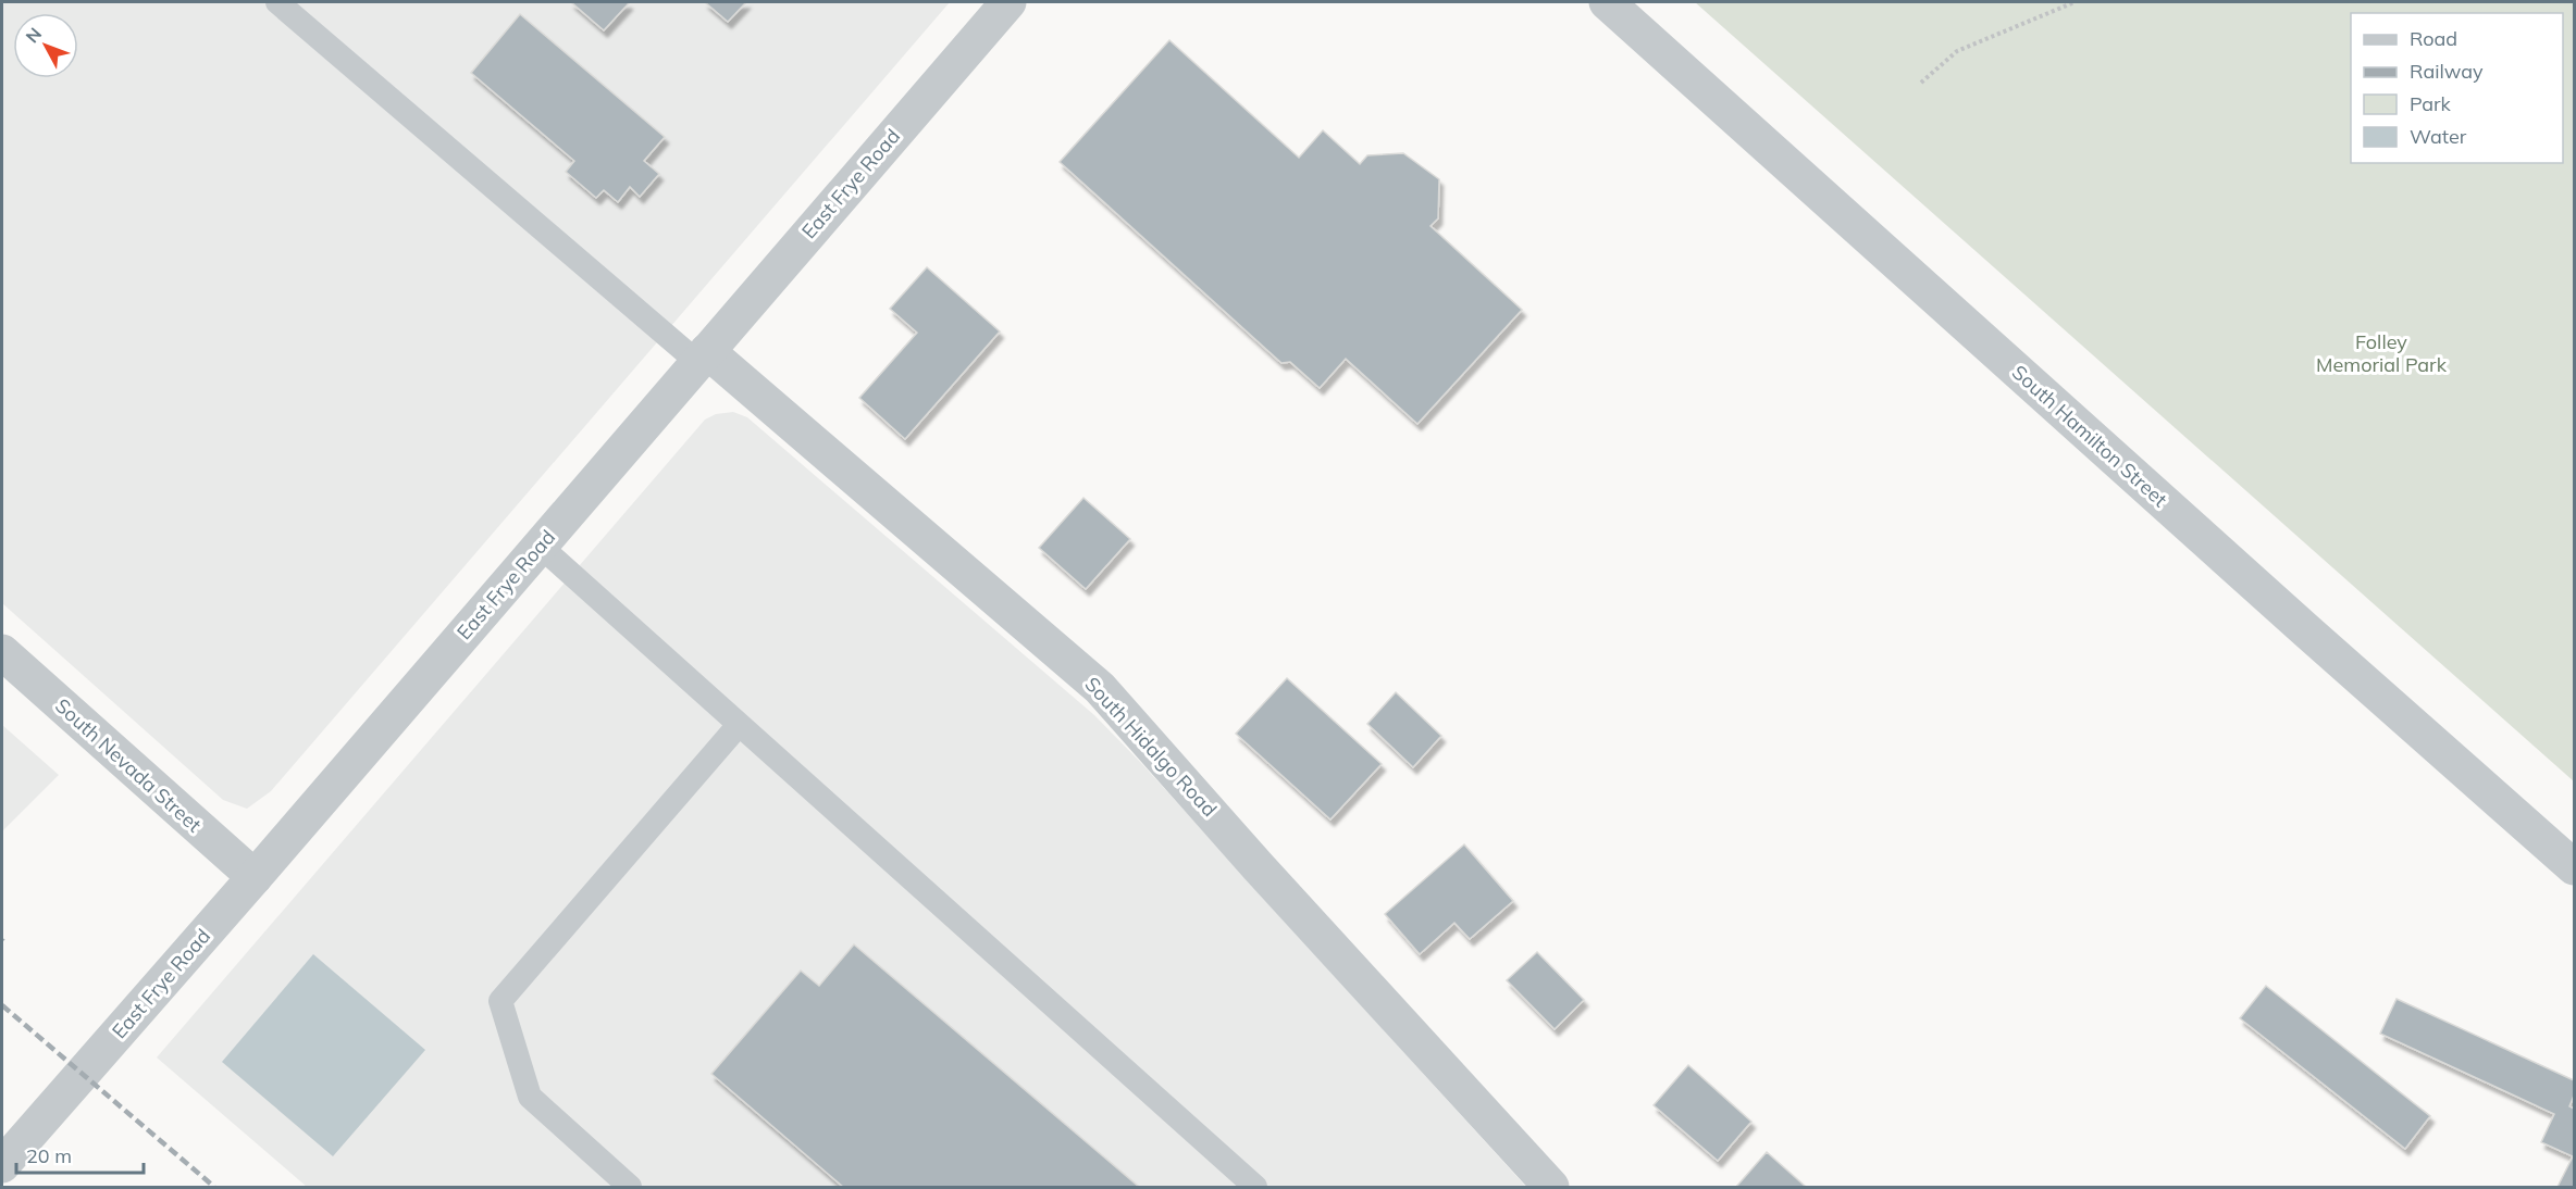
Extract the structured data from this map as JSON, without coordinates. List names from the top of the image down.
{
  "streets": {
    "street": [
      "East Frye Road",
      "South Hamilton Street",
      "South Hidalgo Road",
      "South Nevada Street"
    ]
  },
  "crossings": [
    ["East Frye Road", "South Hidalgo Road"],
    ["East Frye Road", "South Nevada Street"]
  ],
  "parks": ["Folley Memorial Park"],
  "legend": [
    "Road",
    "Railway",
    "Park",
    "Water"
  ],
  "scale_bar": "20 m",
  "north": "top left"
}
